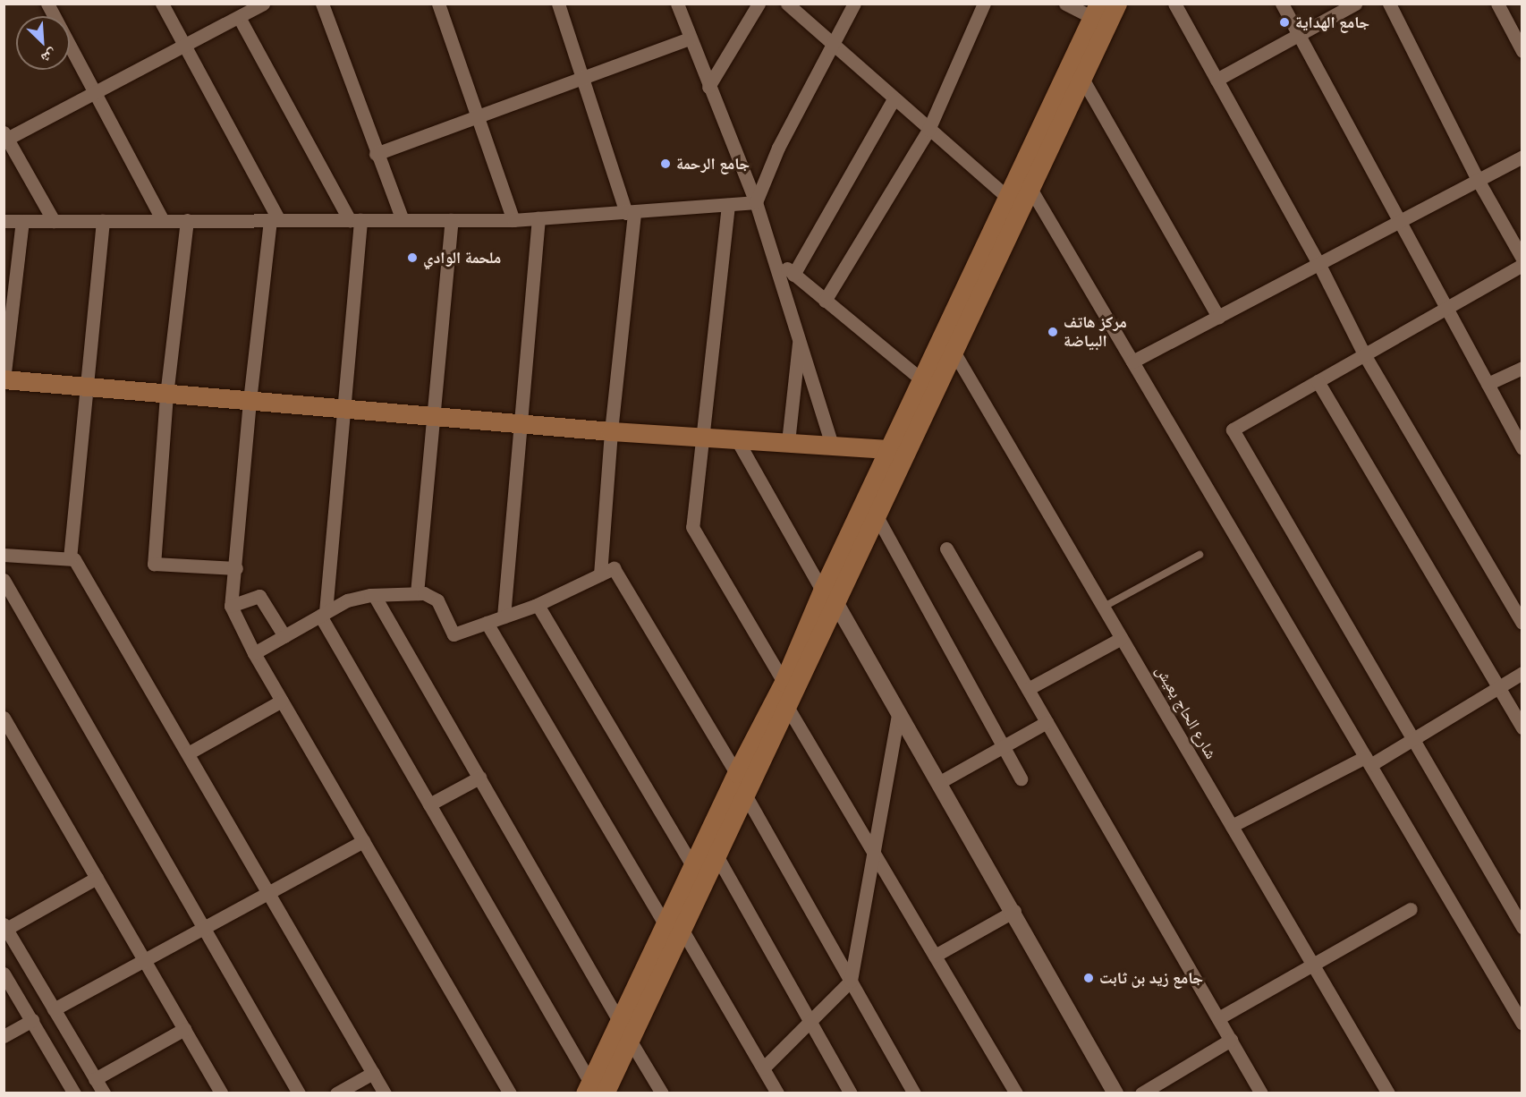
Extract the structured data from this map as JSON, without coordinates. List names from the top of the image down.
{
  "streets": {
    "street": ["شارع الحاج يعيش"]
  },
  "places": [
    "جامع الهداية",
    "جامع الرحمة",
    "ملحمة الوادي",
    "مركز هاتف البياضة",
    "جامع زيد بن ثابت"
  ],
  "north": "bottom right"
}
